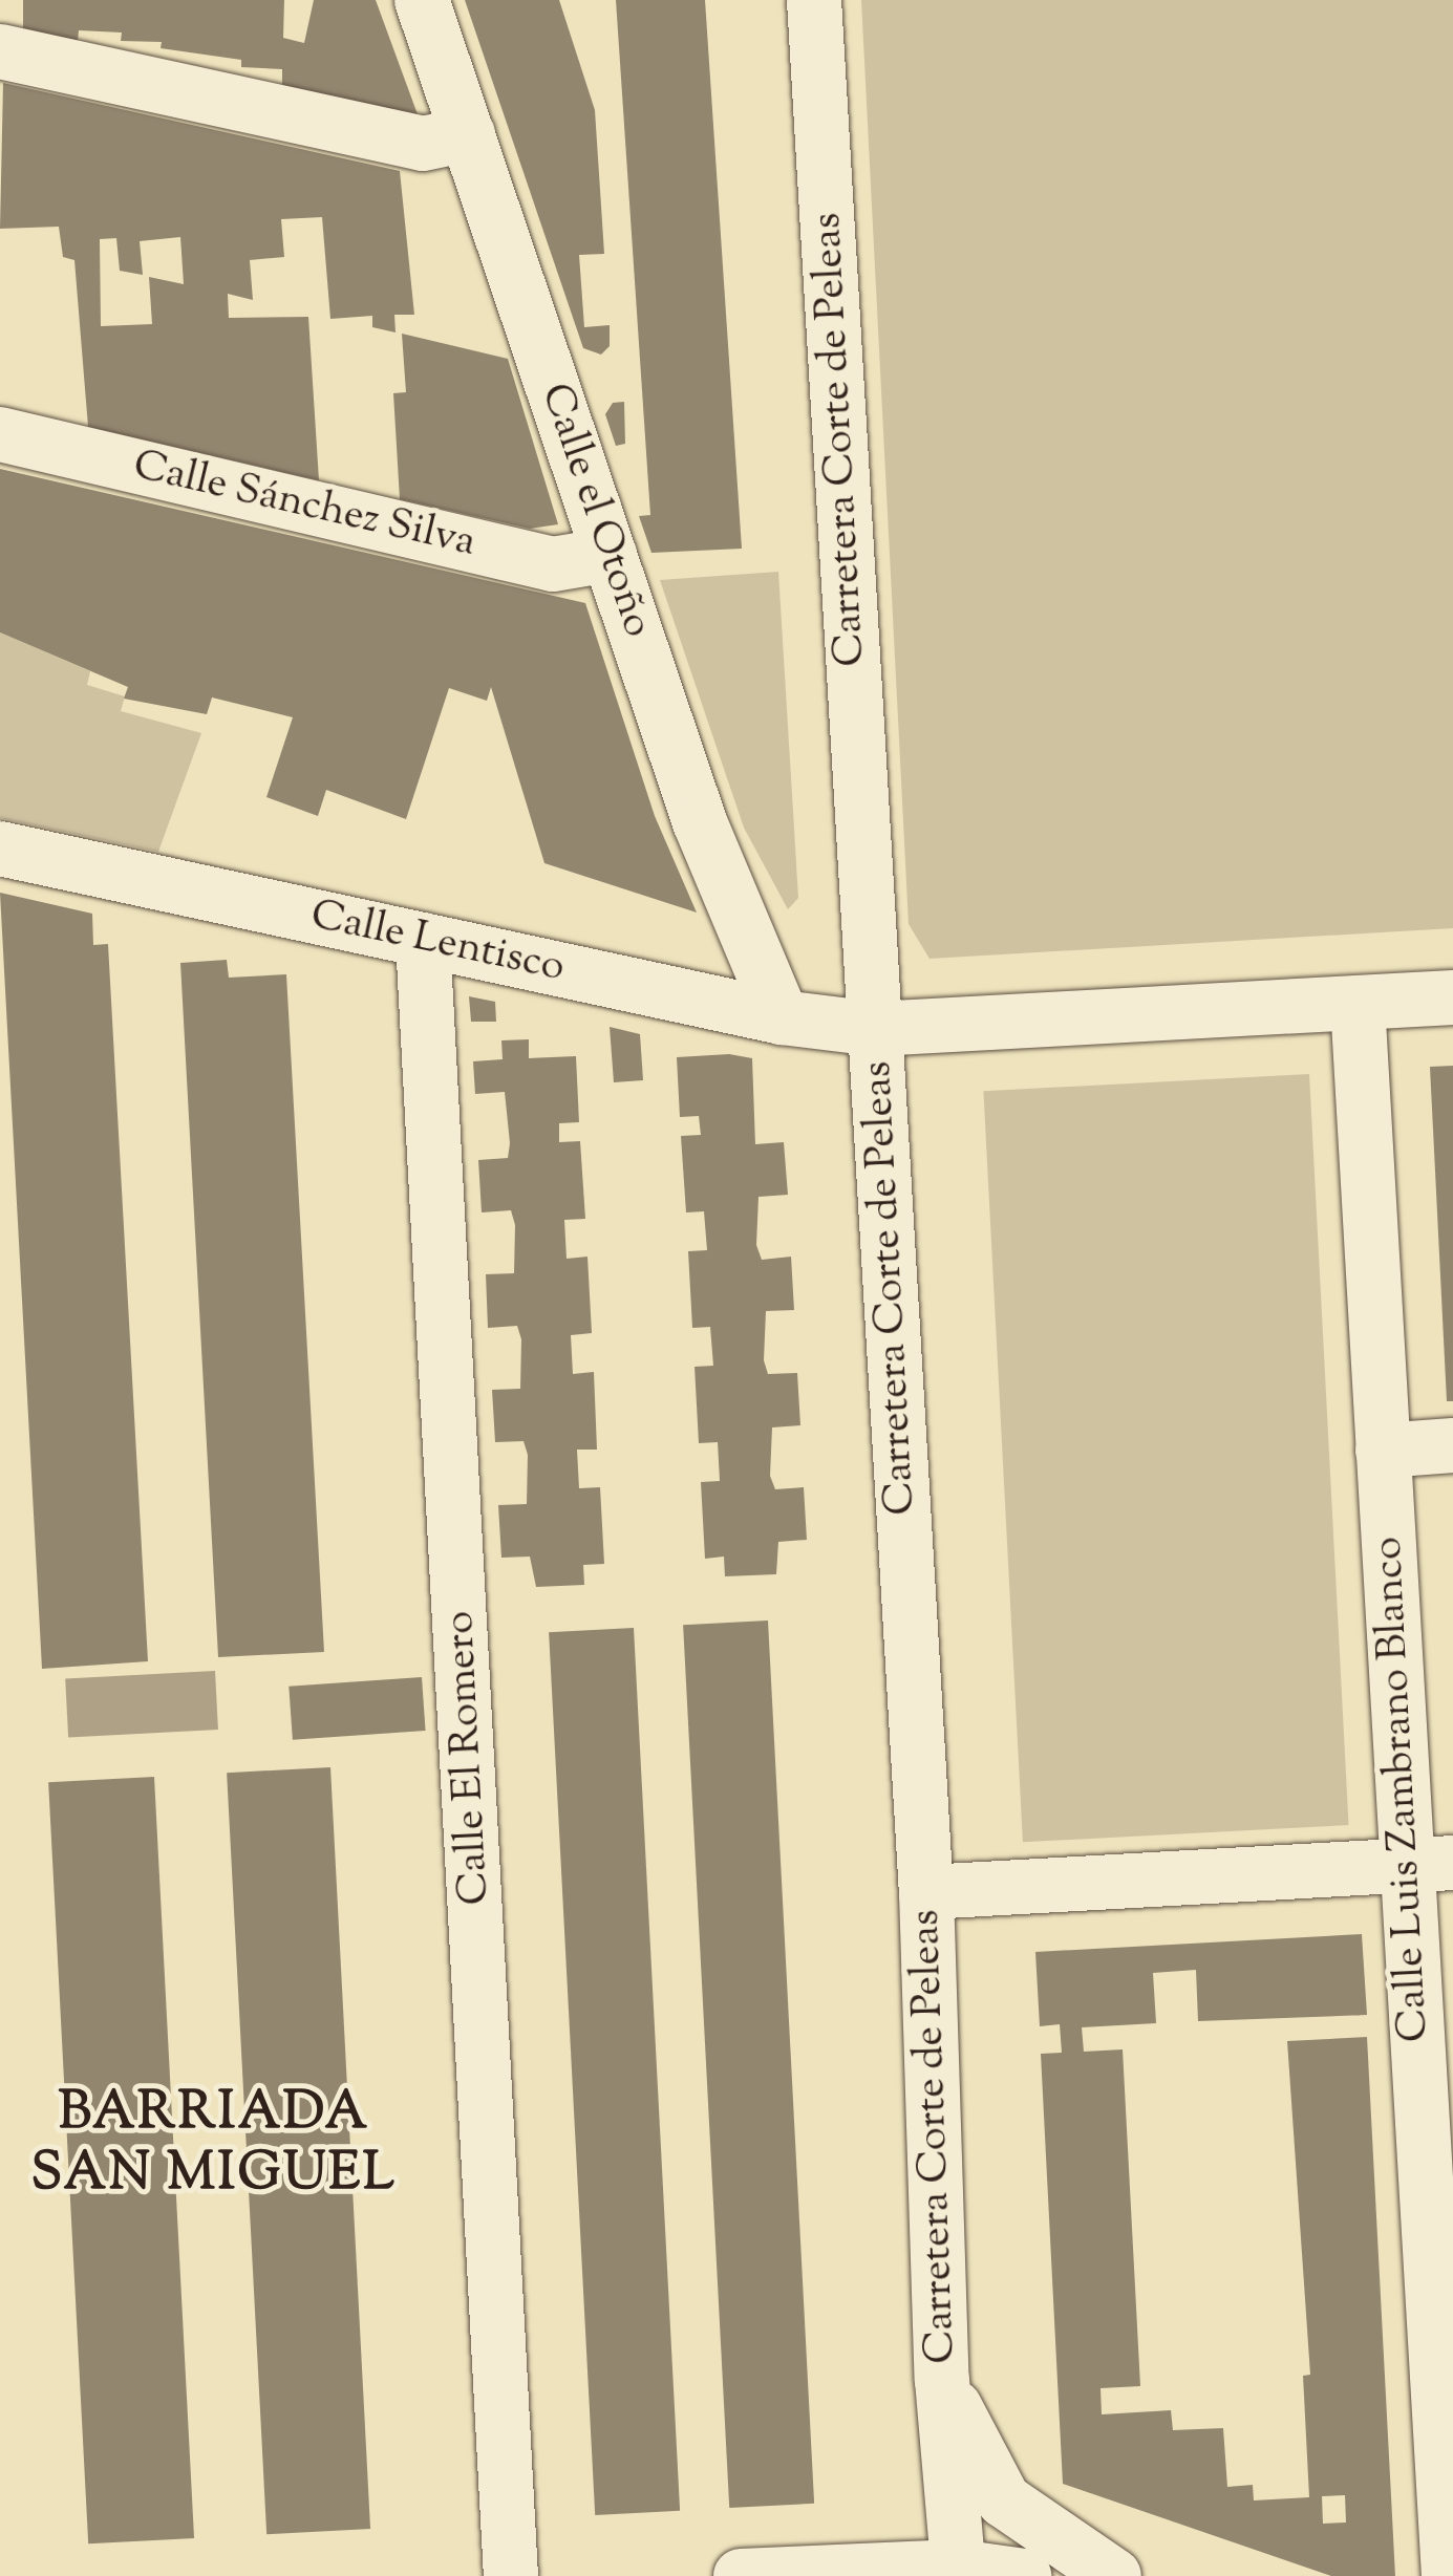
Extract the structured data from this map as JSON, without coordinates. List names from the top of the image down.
{
  "streets": {
    "street": [
      "Carretera Corte de Peleas",
      "Calle Sánchez Silva",
      "Calle el Otoño",
      "Calle Lentisco",
      "Calle El Romero",
      "Calle Luis Zambrano Blanco"
    ]
  },
  "crossings": [
    ["Carretera Corte de Peleas", "Calle Lentisco"],
    ["Calle Sánchez Silva", "Calle el Otoño"],
    ["Calle el Otoño", "Calle Lentisco"],
    ["Calle Lentisco", "Calle El Romero"],
    ["Calle Lentisco", "Calle Luis Zambrano Blanco"]
  ],
  "districts": ["BARRIADA SAN MIGUEL"]
}
